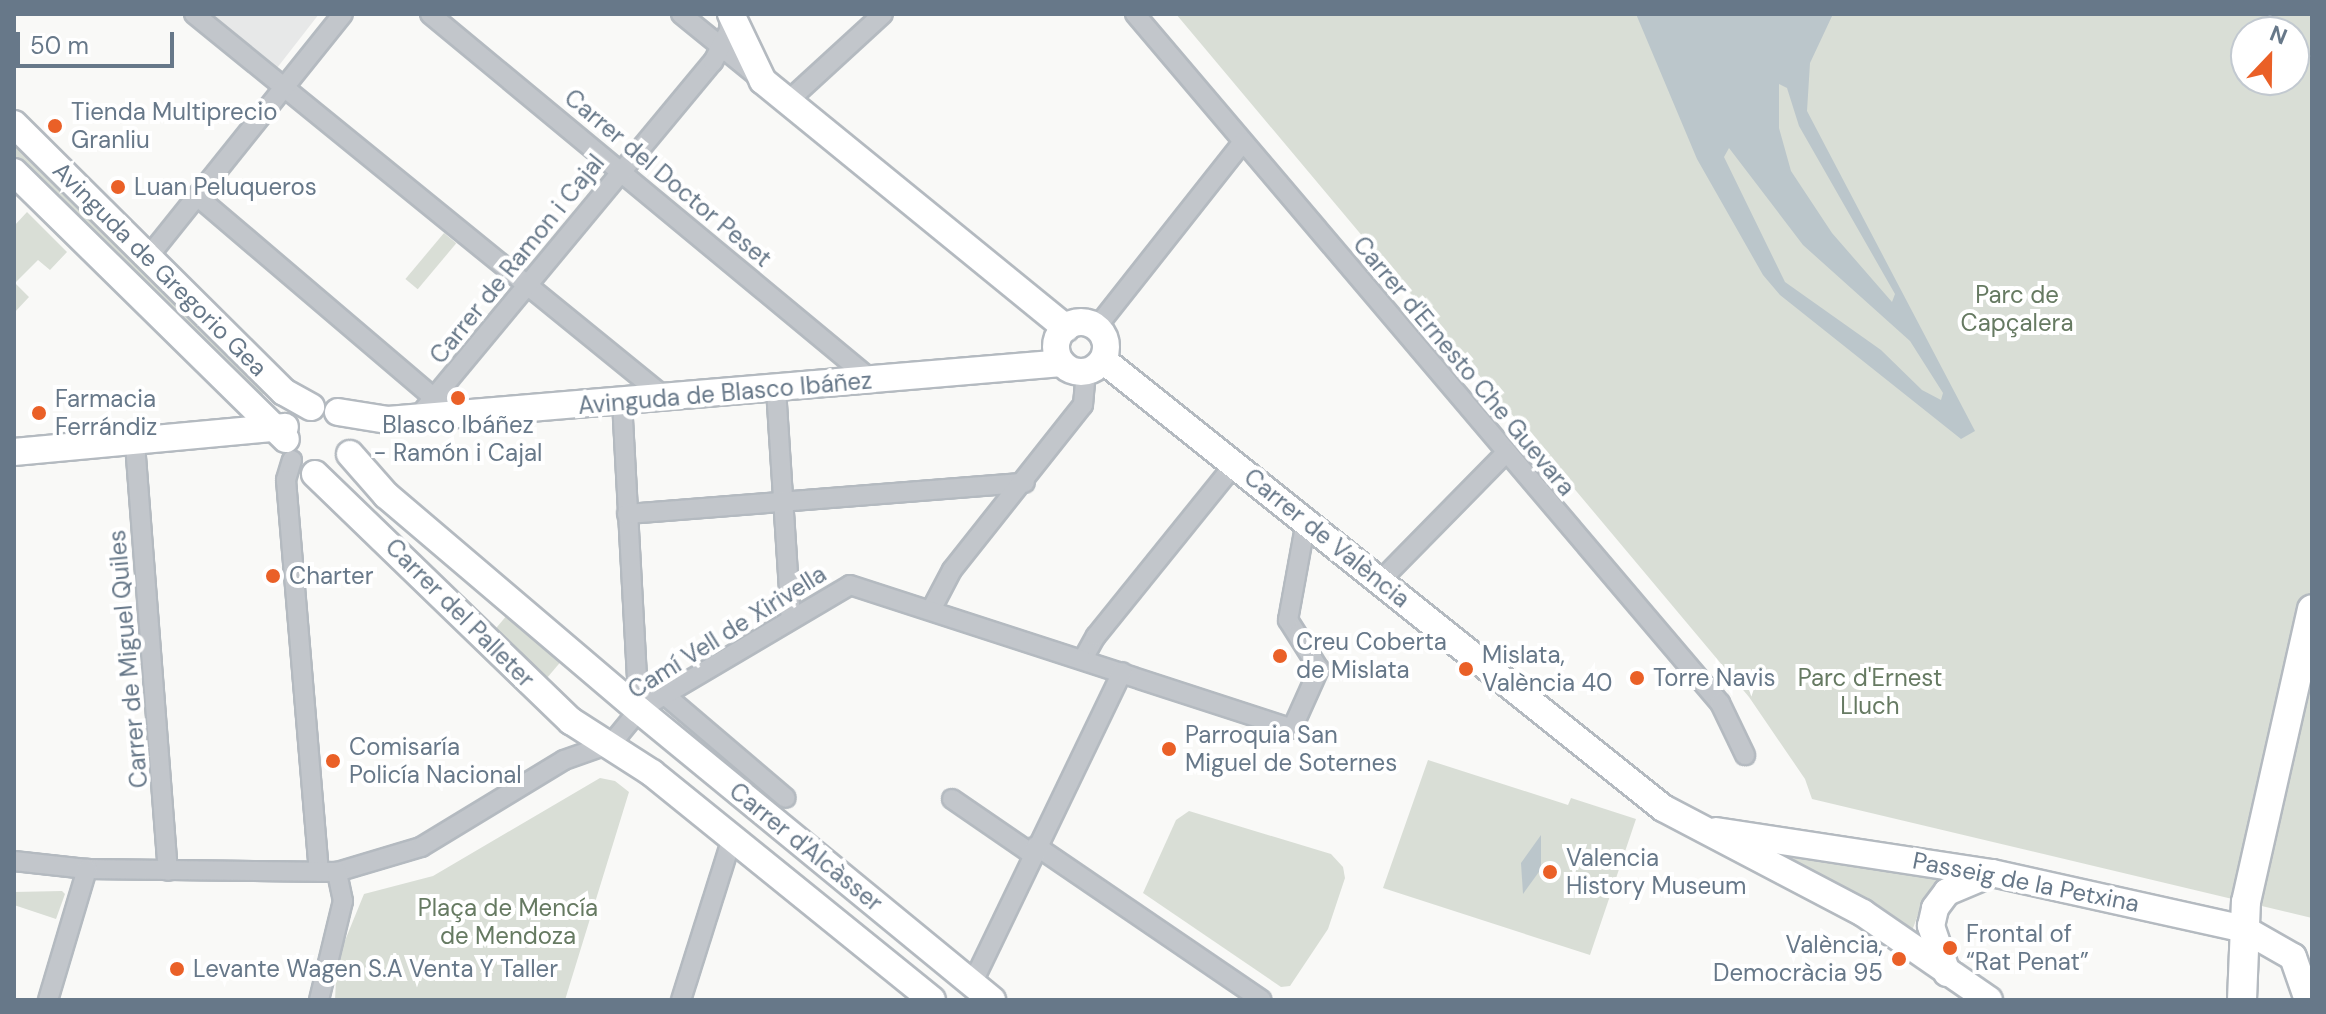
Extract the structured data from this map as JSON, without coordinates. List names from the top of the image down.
{
  "streets": {
    "street": [
      "Carrer del Doctor Peset",
      "Carrer de Ramon i Cajal",
      "Avinguda de Gregorio Gea",
      "Carrer d'Ernesto Che Guevara",
      "Avinguda de Blasco Ibáñez",
      "Carrer de València",
      "Carrer del Palleter",
      "Camí Vell de Xirivella",
      "Carrer de Miguel Quiles",
      "Carrer d'Alcàsser",
      "Passeig de la Petxina"
    ]
  },
  "crossings": [
    ["Carrer del Doctor Peset", "Carrer de Ramon i Cajal"],
    ["Carrer del Doctor Peset", "Avinguda de Blasco Ibáñez"],
    ["Carrer de Ramon i Cajal", "Avinguda de Blasco Ibáñez"],
    ["Avinguda de Gregorio Gea", "Avinguda de Blasco Ibáñez"],
    ["Avinguda de Gregorio Gea", "Carrer del Palleter"],
    ["Avinguda de Blasco Ibáñez", "Carrer de València"],
    ["Avinguda de Blasco Ibáñez", "Carrer del Palleter"],
    ["Carrer de València", "Camí Vell de Xirivella"],
    ["Carrer de València", "Passeig de la Petxina"],
    ["Carrer del Palleter", "Camí Vell de Xirivella"],
    ["Carrer del Palleter", "Carrer d'Alcàsser"],
    ["Camí Vell de Xirivella", "Carrer d'Alcàsser"]
  ],
  "parks": ["Parc de Capçalera", "Parc d'Ernest Lluch", "Plaça de Mencía de Mendoza"],
  "places": [
    "Tienda Multiprecio Granliu",
    "Luan Peluqueros",
    "Blasco Ibáñez - Ramón i Cajal",
    "Farmacia Ferrándiz",
    "Charter",
    "Creu Coberta de Mislata",
    "Mislata, València 40",
    "Torre Navis",
    "Parroquia San Miguel de Soternes",
    "Comisaría Policía Nacional",
    "Valencia History Museum",
    "Frontal of “Rat Penat”",
    "València, Democràcia 95",
    "Levante Wagen S.A Venta Y Taller"
  ],
  "scale_bar": "50 m",
  "north": "top"
}
